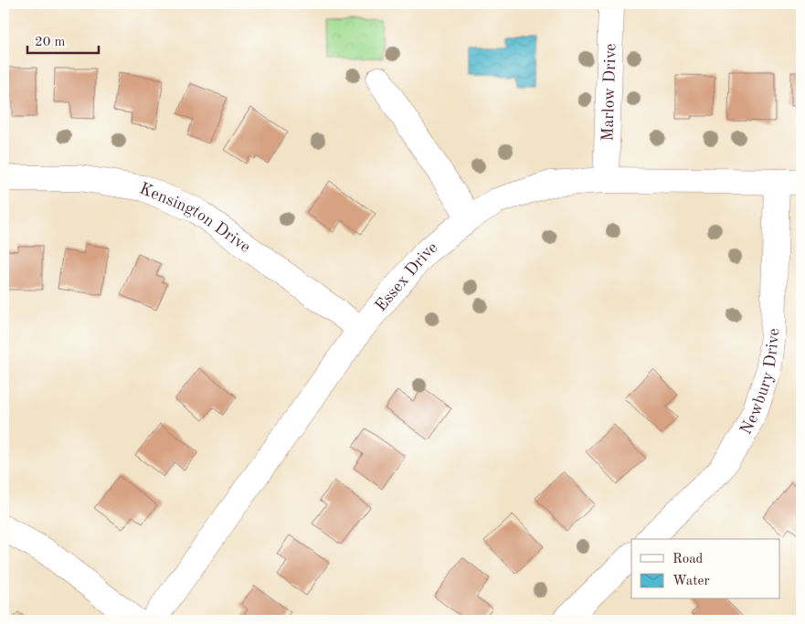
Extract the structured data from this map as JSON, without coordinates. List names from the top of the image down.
{
  "streets": {
    "street": [
      "Marlow Drive",
      "Kensington Drive",
      "Essex Drive",
      "Newbury Drive"
    ]
  },
  "crossings": [
    ["Marlow Drive", "Essex Drive"],
    ["Kensington Drive", "Essex Drive"],
    ["Essex Drive", "Newbury Drive"]
  ],
  "legend": ["Road", "Water"],
  "scale_bar": "20 m"
}
